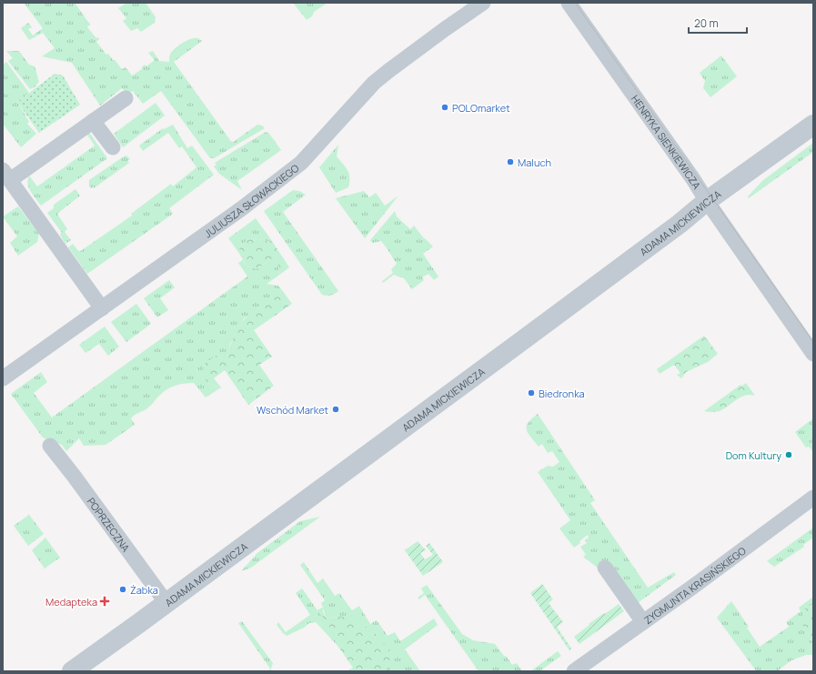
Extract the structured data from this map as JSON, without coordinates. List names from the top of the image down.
{
  "streets": {
    "street": [
      "HENRYKA SIENKIEWICZA",
      "JULIUSZA SŁOWACKIEGO",
      "ADAMA MICKIEWICZA",
      "POPRZECZNA",
      "ZYGMUNTA KRASIŃSKIEGO"
    ]
  },
  "crossings": [
    ["HENRYKA SIENKIEWICZA", "ADAMA MICKIEWICZA"],
    ["ADAMA MICKIEWICZA", "POPRZECZNA"]
  ],
  "places": {
    "other": [
      "POLOmarket",
      "Maluch",
      "Biedronka",
      "Wschód Market",
      "Dom Kultury",
      "Żabka"
    ],
    "health": ["Medapteka"]
  },
  "scale_bar": "20 m"
}
